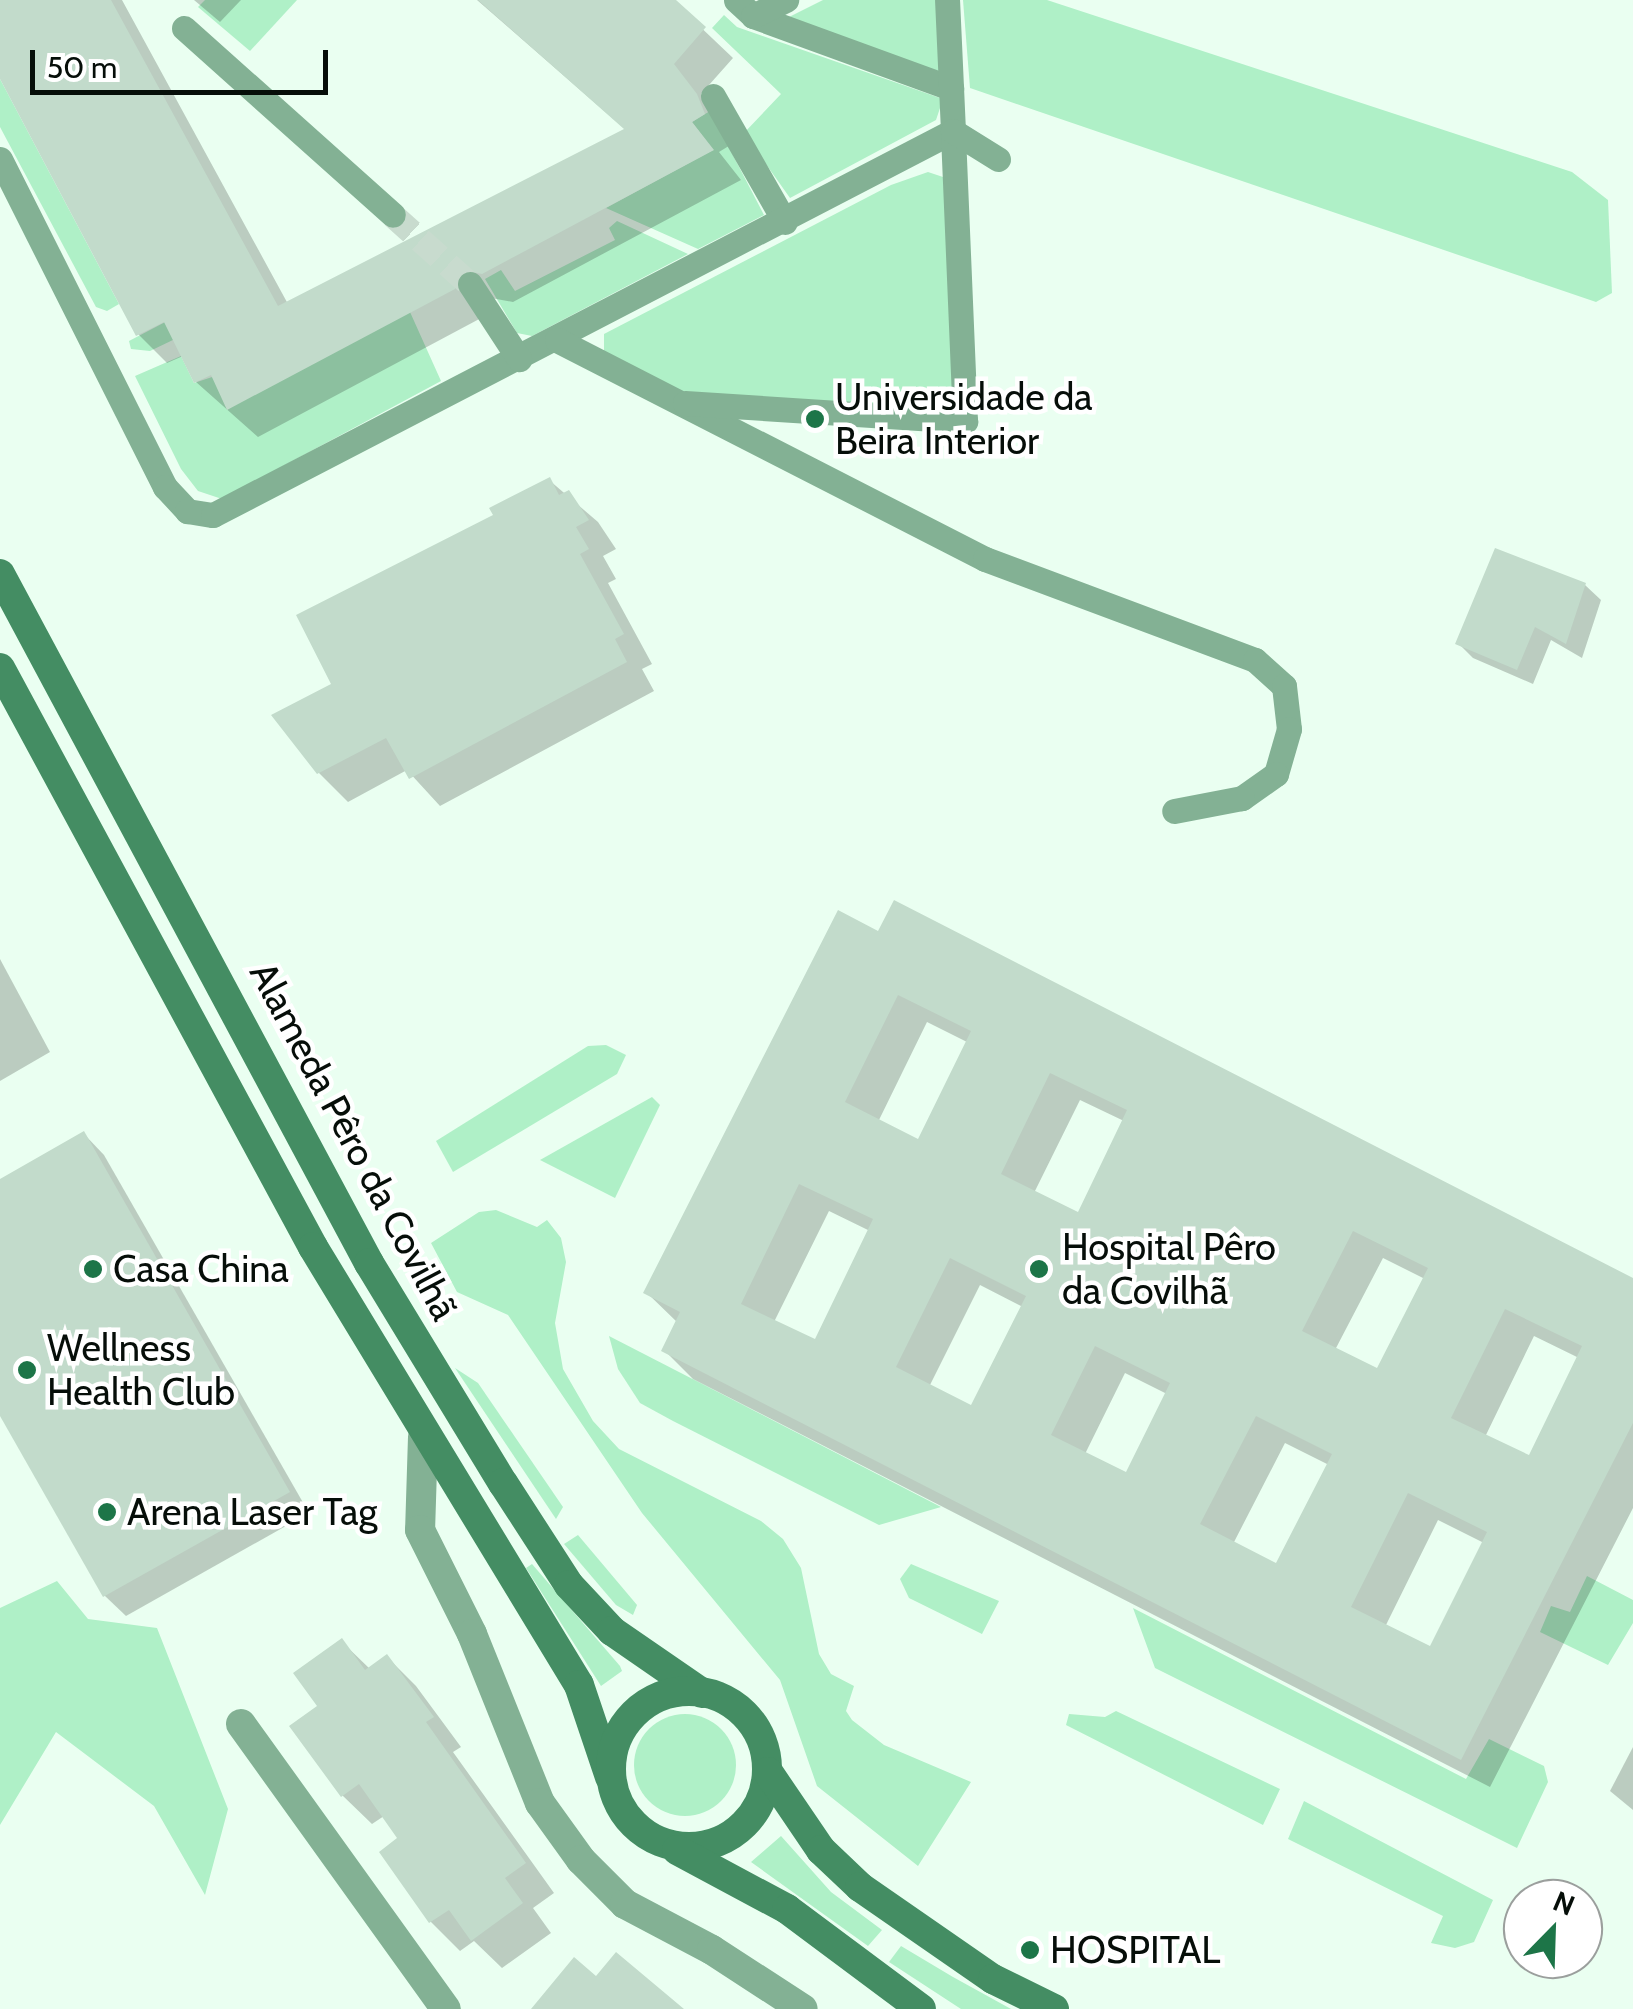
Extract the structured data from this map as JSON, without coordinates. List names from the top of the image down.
{
  "streets": {
    "main road": ["Alameda Pêro da Covilhã"]
  },
  "places": [
    "Universidade da Beira Interior",
    "Casa China",
    "Hospital Pêro da Covilhã",
    "Wellness Health Club",
    "Arena Laser Tag",
    "HOSPITAL"
  ],
  "scale_bar": "50 m",
  "north": "top right"
}
